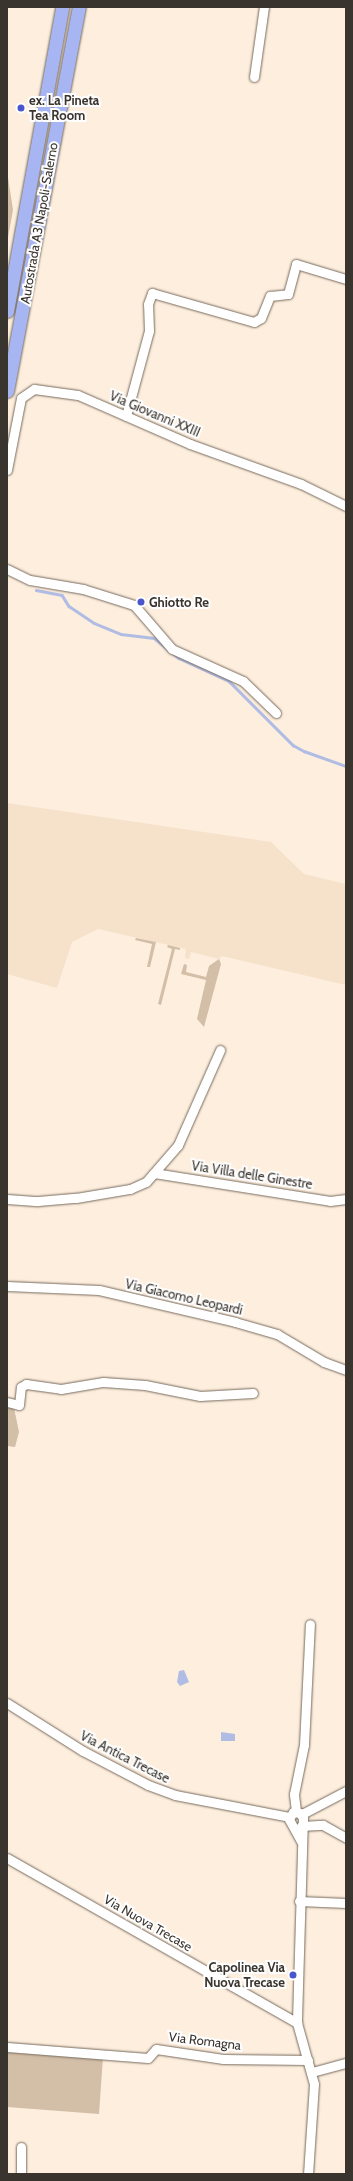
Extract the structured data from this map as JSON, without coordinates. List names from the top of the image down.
{
  "streets": {
    "highway": ["Autostrada A3 Napoli-Salerno"],
    "street": [
      "Via Giovanni XXIII",
      "Via Villa delle Ginestre",
      "Via Giacomo Leopardi",
      "Via Antica Trecase",
      "Via Nuova Trecase",
      "Via Romagna"
    ]
  },
  "places": ["ex. La Pineta Tea Room", "Ghiotto Re", "Capolinea Via Nuova Trecase"]
}
